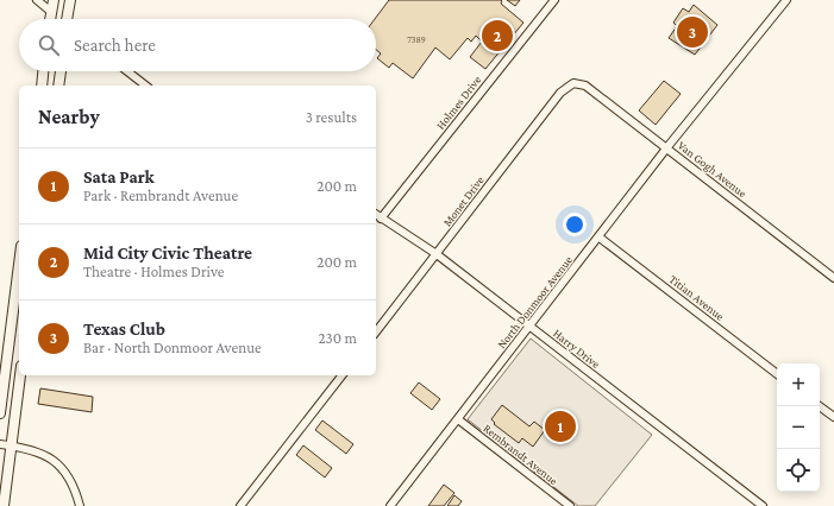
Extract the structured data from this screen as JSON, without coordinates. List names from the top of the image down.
{
  "streets": {
    "street": [
      "Holmes Drive",
      "Van Gogh Avenue",
      "Monet Drive",
      "Titian Avenue",
      "North Donmoor Avenue",
      "Harry Drive",
      "Rembrandt Avenue"
    ]
  },
  "crossings": [
    ["Holmes Drive", "Harry Drive"],
    ["Van Gogh Avenue", "Monet Drive"],
    ["Van Gogh Avenue", "North Donmoor Avenue"],
    ["Monet Drive", "Harry Drive"],
    ["Titian Avenue", "North Donmoor Avenue"],
    ["North Donmoor Avenue", "Harry Drive"],
    ["North Donmoor Avenue", "Rembrandt Avenue"]
  ],
  "house_numbers": ["7389"],
  "page": {
    "pins": ["3", "2", "1"],
    "search": "Search here",
    "heading": ["Nearby", "3 results"],
    "list": [
      {
        "mark": "1",
        "name": "Sata Park",
        "note": "Park · Rembrandt Avenue",
        "value": "200 m"
      },
      {
        "mark": "2",
        "name": "Mid City Civic Theatre",
        "note": "Theatre · Holmes Drive",
        "value": "200 m"
      },
      {
        "mark": "3",
        "name": "Texas Club",
        "note": "Bar · North Donmoor Avenue",
        "value": "230 m"
      }
    ],
    "map_buttons": ["+", "−"]
  }
}
